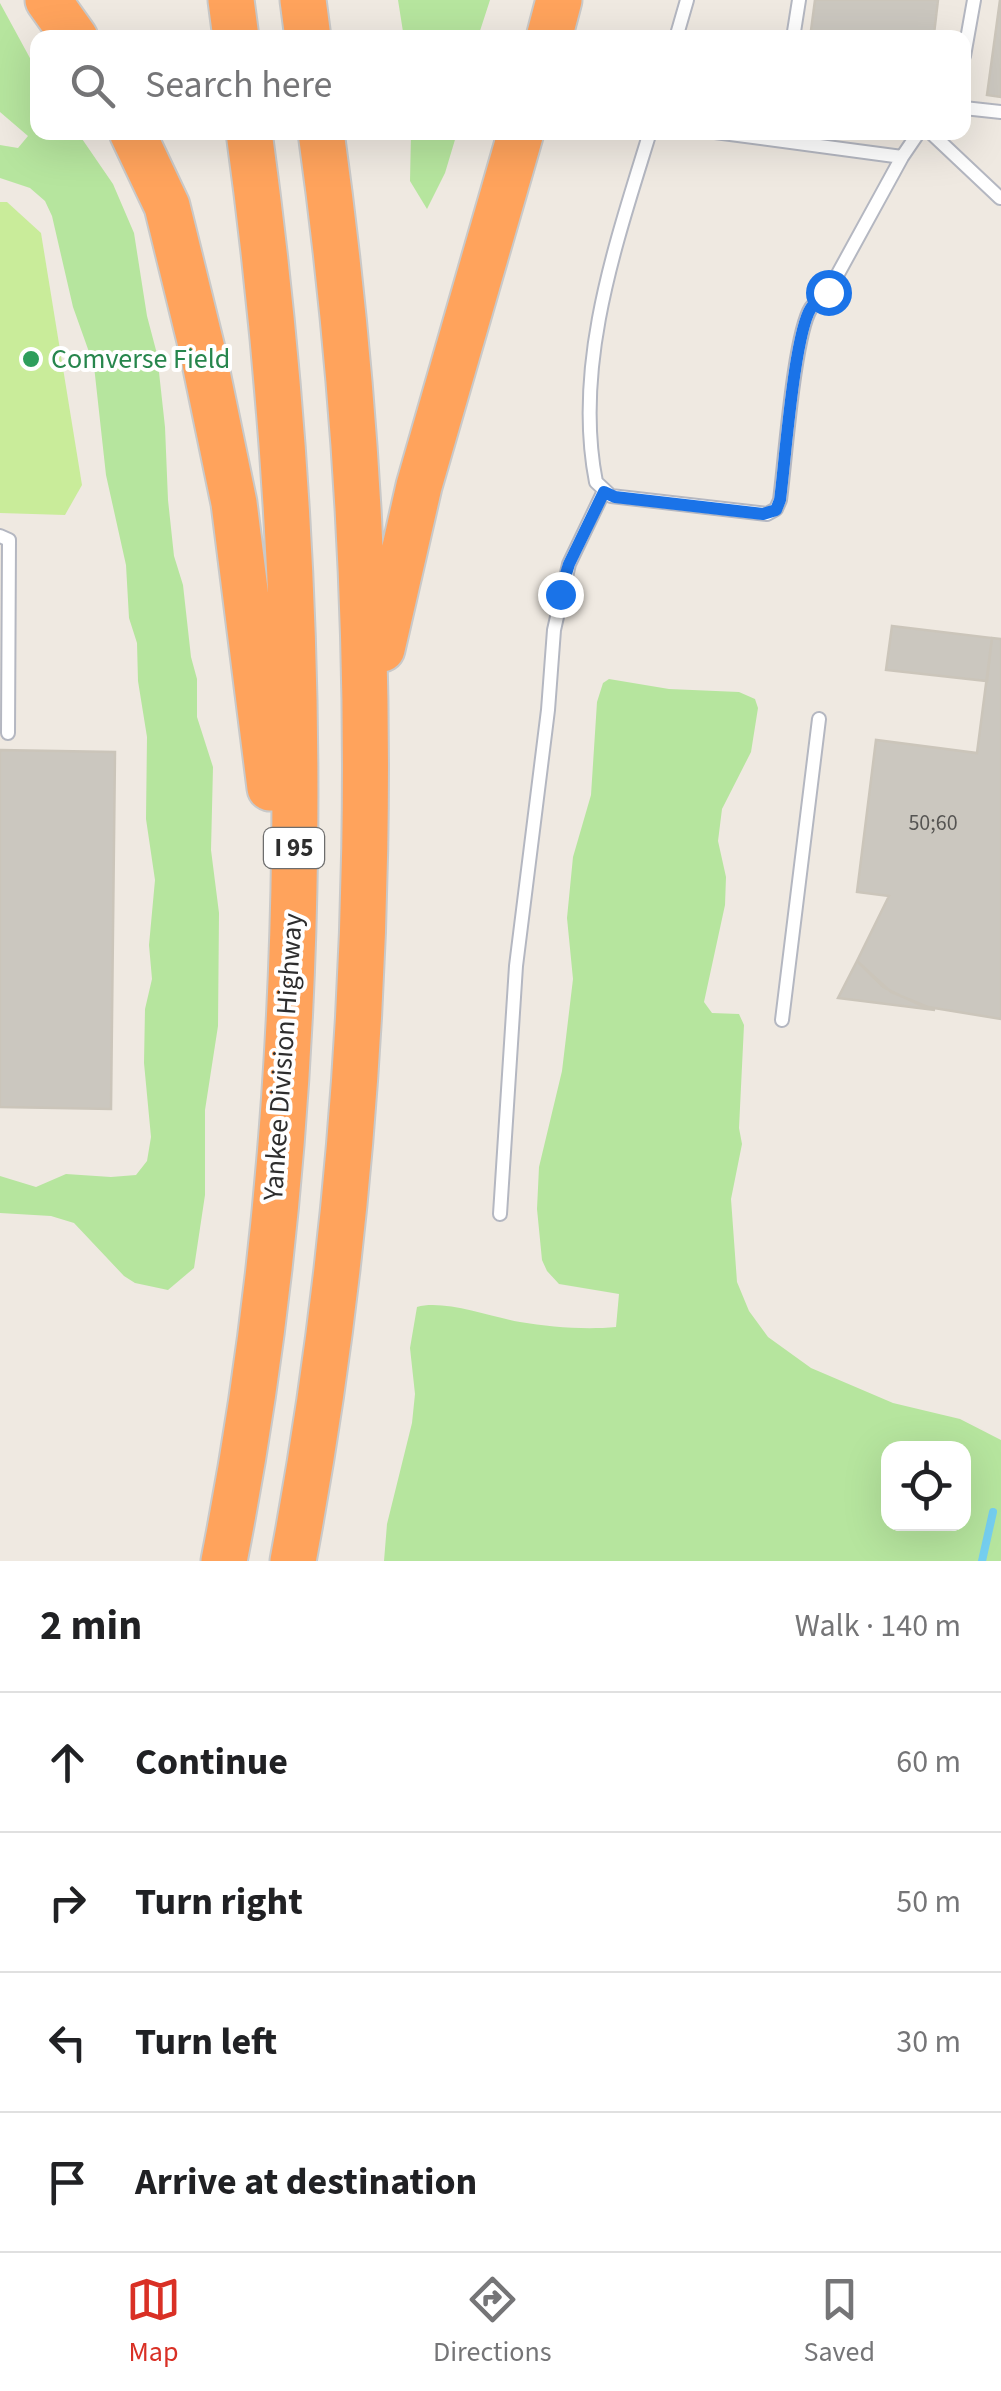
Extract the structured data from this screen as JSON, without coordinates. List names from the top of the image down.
{
  "streets": {
    "highway": ["I 95", "Yankee Division Highway"]
  },
  "places": ["Comverse Field"],
  "house_numbers": ["50;60"],
  "page": {
    "search": "Search here",
    "heading": ["2 min", "Walk · 140 m"],
    "list": [
      ["Continue", "60 m"],
      ["Turn right", "50 m"],
      ["Turn left", "30 m"],
      "Arrive at destination"
    ],
    "nav": ["Map", "Directions", "Saved"]
  }
}
